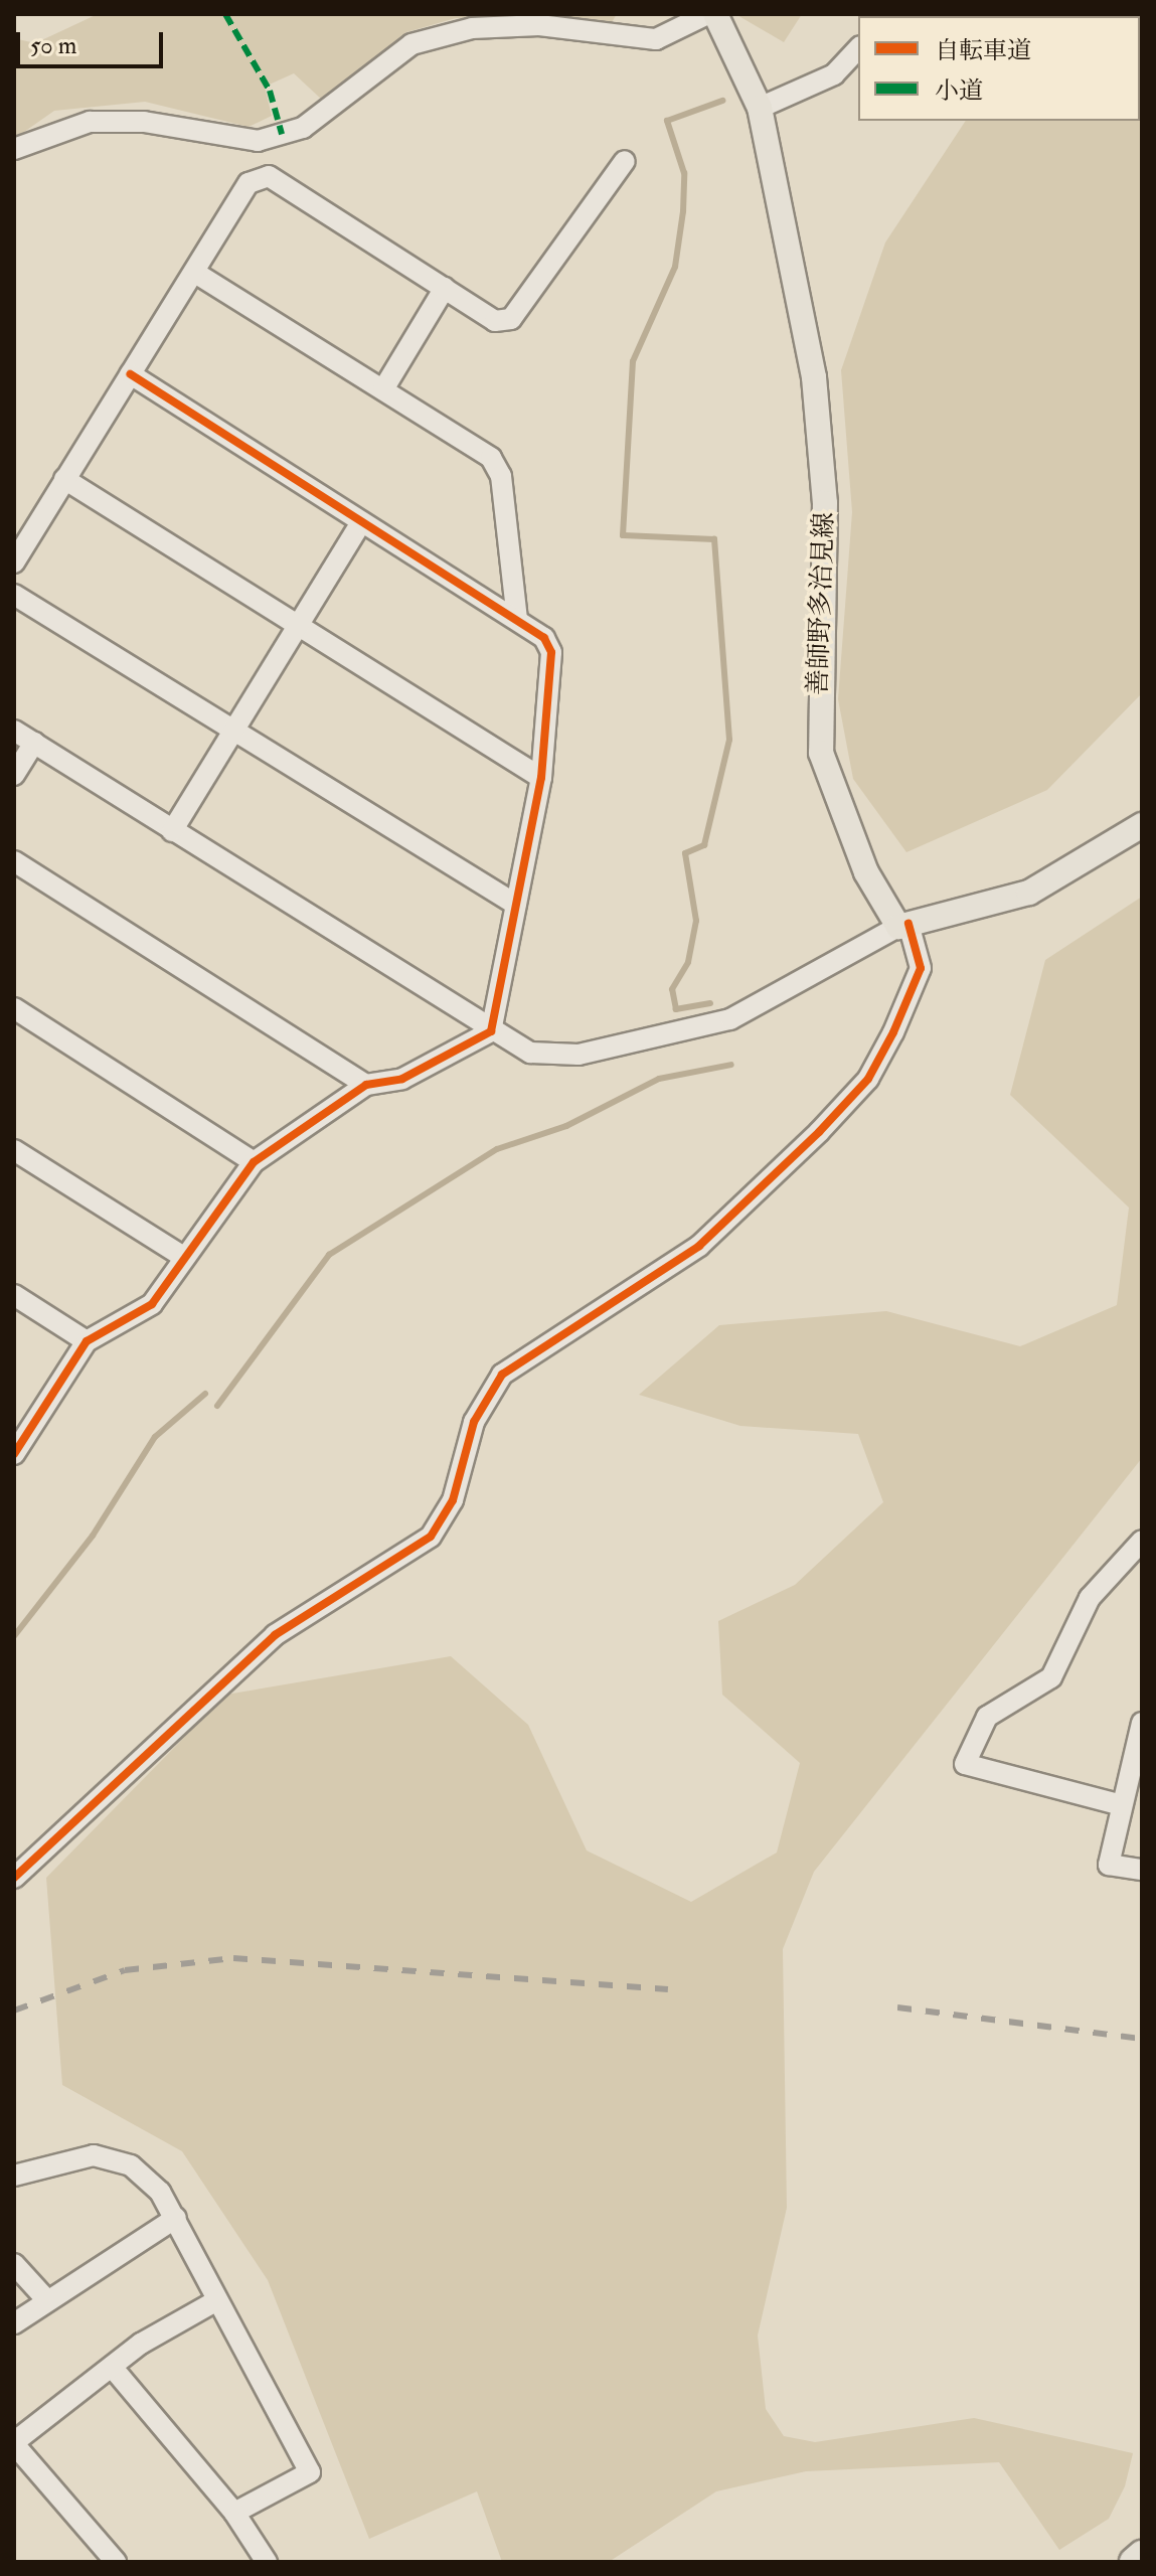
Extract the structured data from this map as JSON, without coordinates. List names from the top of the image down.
{
  "streets": {
    "main road": ["善師野多治見線"]
  },
  "legend": ["自転車道", "小道"],
  "scale_bar": "50 m"
}
